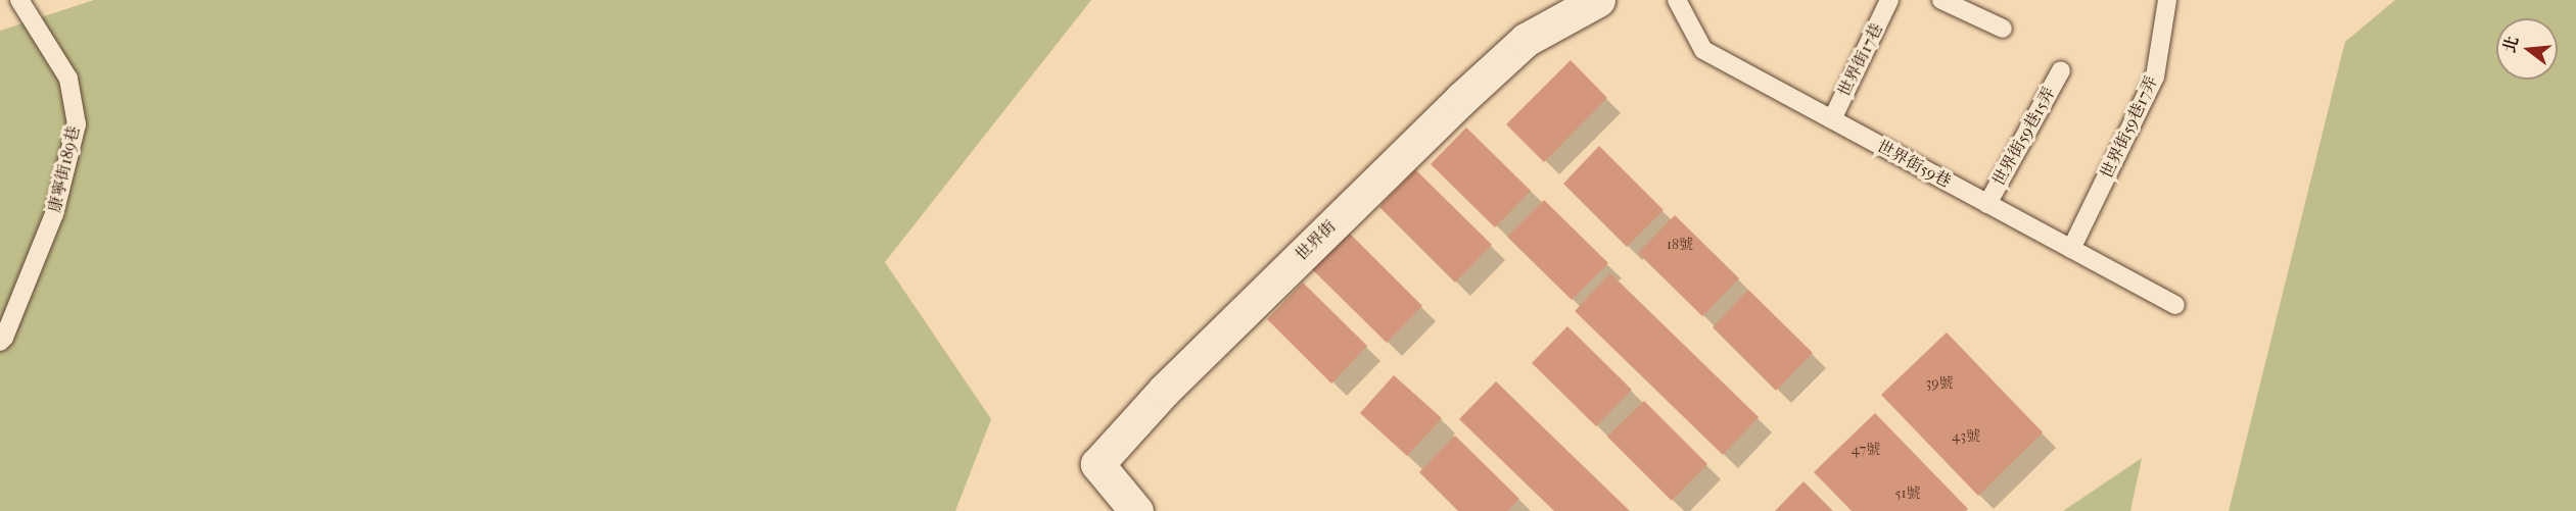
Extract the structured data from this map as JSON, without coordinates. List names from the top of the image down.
{
  "streets": {
    "street": ["世界街"],
    "lane": [
      "世界街17巷",
      "世界街59巷17弄",
      "世界街59巷15弄",
      "世界街59巷",
      "康寧街189巷"
    ]
  },
  "crossings": [
    ["世界街17巷", "世界街59巷"],
    ["世界街59巷17弄", "世界街59巷"],
    ["世界街59巷15弄", "世界街59巷"]
  ],
  "house_numbers": [
    "18號",
    "39號",
    "43號",
    "47號",
    "51號"
  ],
  "north": "left"
}
